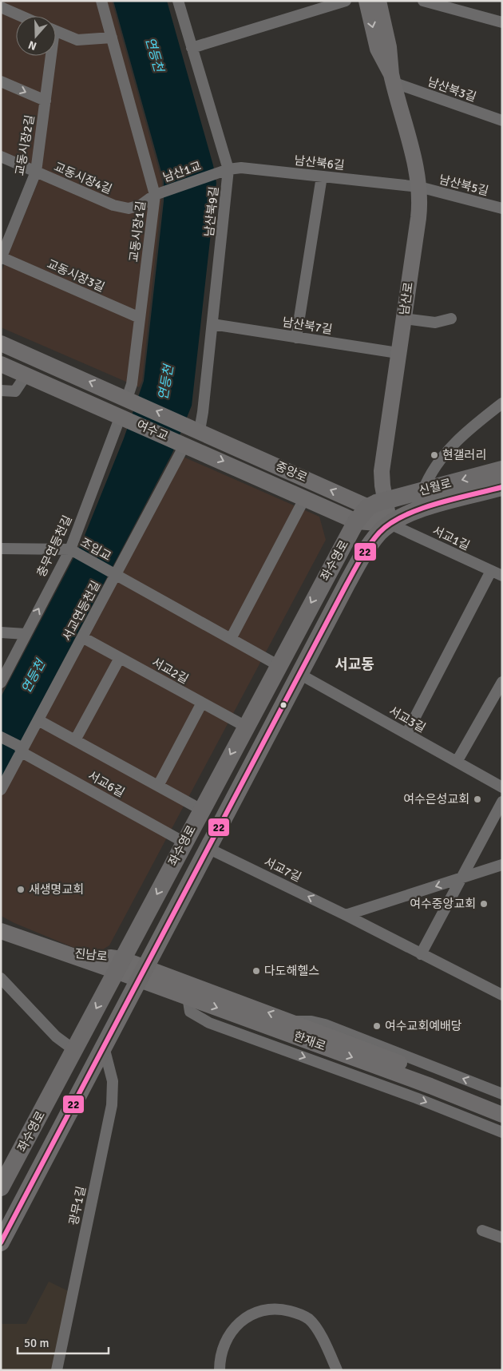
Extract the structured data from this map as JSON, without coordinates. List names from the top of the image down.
{
  "streets": {
    "main road": ["신월로", "좌수영로"],
    "street": [
      "남산북3길",
      "교동시장2길",
      "남산북6길",
      "남산1교",
      "교동시장4길",
      "남산북5길",
      "남산북9길",
      "교동시장1길",
      "교동시장3길",
      "남산로",
      "남산북7길",
      "여수교",
      "중앙로",
      "서교1길",
      "충무연등천길",
      "조입교",
      "서교연등천길",
      "서교2길",
      "서교3길",
      "서교6길",
      "서교7길",
      "진남로",
      "한재로",
      "광무1길"
    ]
  },
  "crossings": [
    ["남산북3길", "남산로"],
    ["교동시장2길", "교동시장4길"],
    ["교동시장2길", "교동시장3길"],
    ["남산북6길", "남산1교"],
    ["남산북6길", "남산북5길"],
    ["남산북6길", "남산북9길"],
    ["남산북6길", "남산로"],
    ["남산1교", "교동시장4길"],
    ["남산1교", "남산북9길"],
    ["남산1교", "교동시장1길"],
    ["교동시장4길", "교동시장1길"],
    ["남산북5길", "남산로"],
    ["남산북9길", "남산북7길"],
    ["남산북9길", "여수교"],
    ["남산북9길", "중앙로"],
    ["교동시장1길", "교동시장3길"],
    ["교동시장1길", "여수교"],
    ["남산로", "남산북7길"],
    ["남산로", "중앙로"],
    ["남산로", "신월로"],
    ["남산로", "서교1길"],
    ["남산로", "좌수영로"],
    ["여수교", "중앙로"],
    ["여수교", "충무연등천길"],
    ["여수교", "좌수영로"],
    ["여수교", "서교연등천길"],
    ["중앙로", "신월로"],
    ["중앙로", "서교1길"],
    ["중앙로", "좌수영로"],
    ["신월로", "서교1길"],
    ["신월로", "좌수영로"],
    ["서교1길", "좌수영로"],
    ["충무연등천길", "조입교"],
    ["조입교", "서교연등천길"],
    ["좌수영로", "서교2길"],
    ["좌수영로", "서교3길"],
    ["좌수영로", "서교6길"],
    ["좌수영로", "서교7길"],
    ["좌수영로", "진남로"],
    ["좌수영로", "한재로"],
    ["좌수영로", "광무1길"],
    ["서교연등천길", "서교2길"],
    ["서교연등천길", "서교6길"],
    ["진남로", "한재로"]
  ],
  "one_way": ["중앙로", "서교7길"],
  "districts": ["서교동"],
  "water": ["연등천"],
  "places": [
    "현갤러리",
    "여수은성교회",
    "새생명교회",
    "여수중앙교회",
    "다도해헬스",
    "여수교회예배당"
  ],
  "lines": ["transit line 22"],
  "scale_bar": "50 m",
  "north": "bottom"
}
